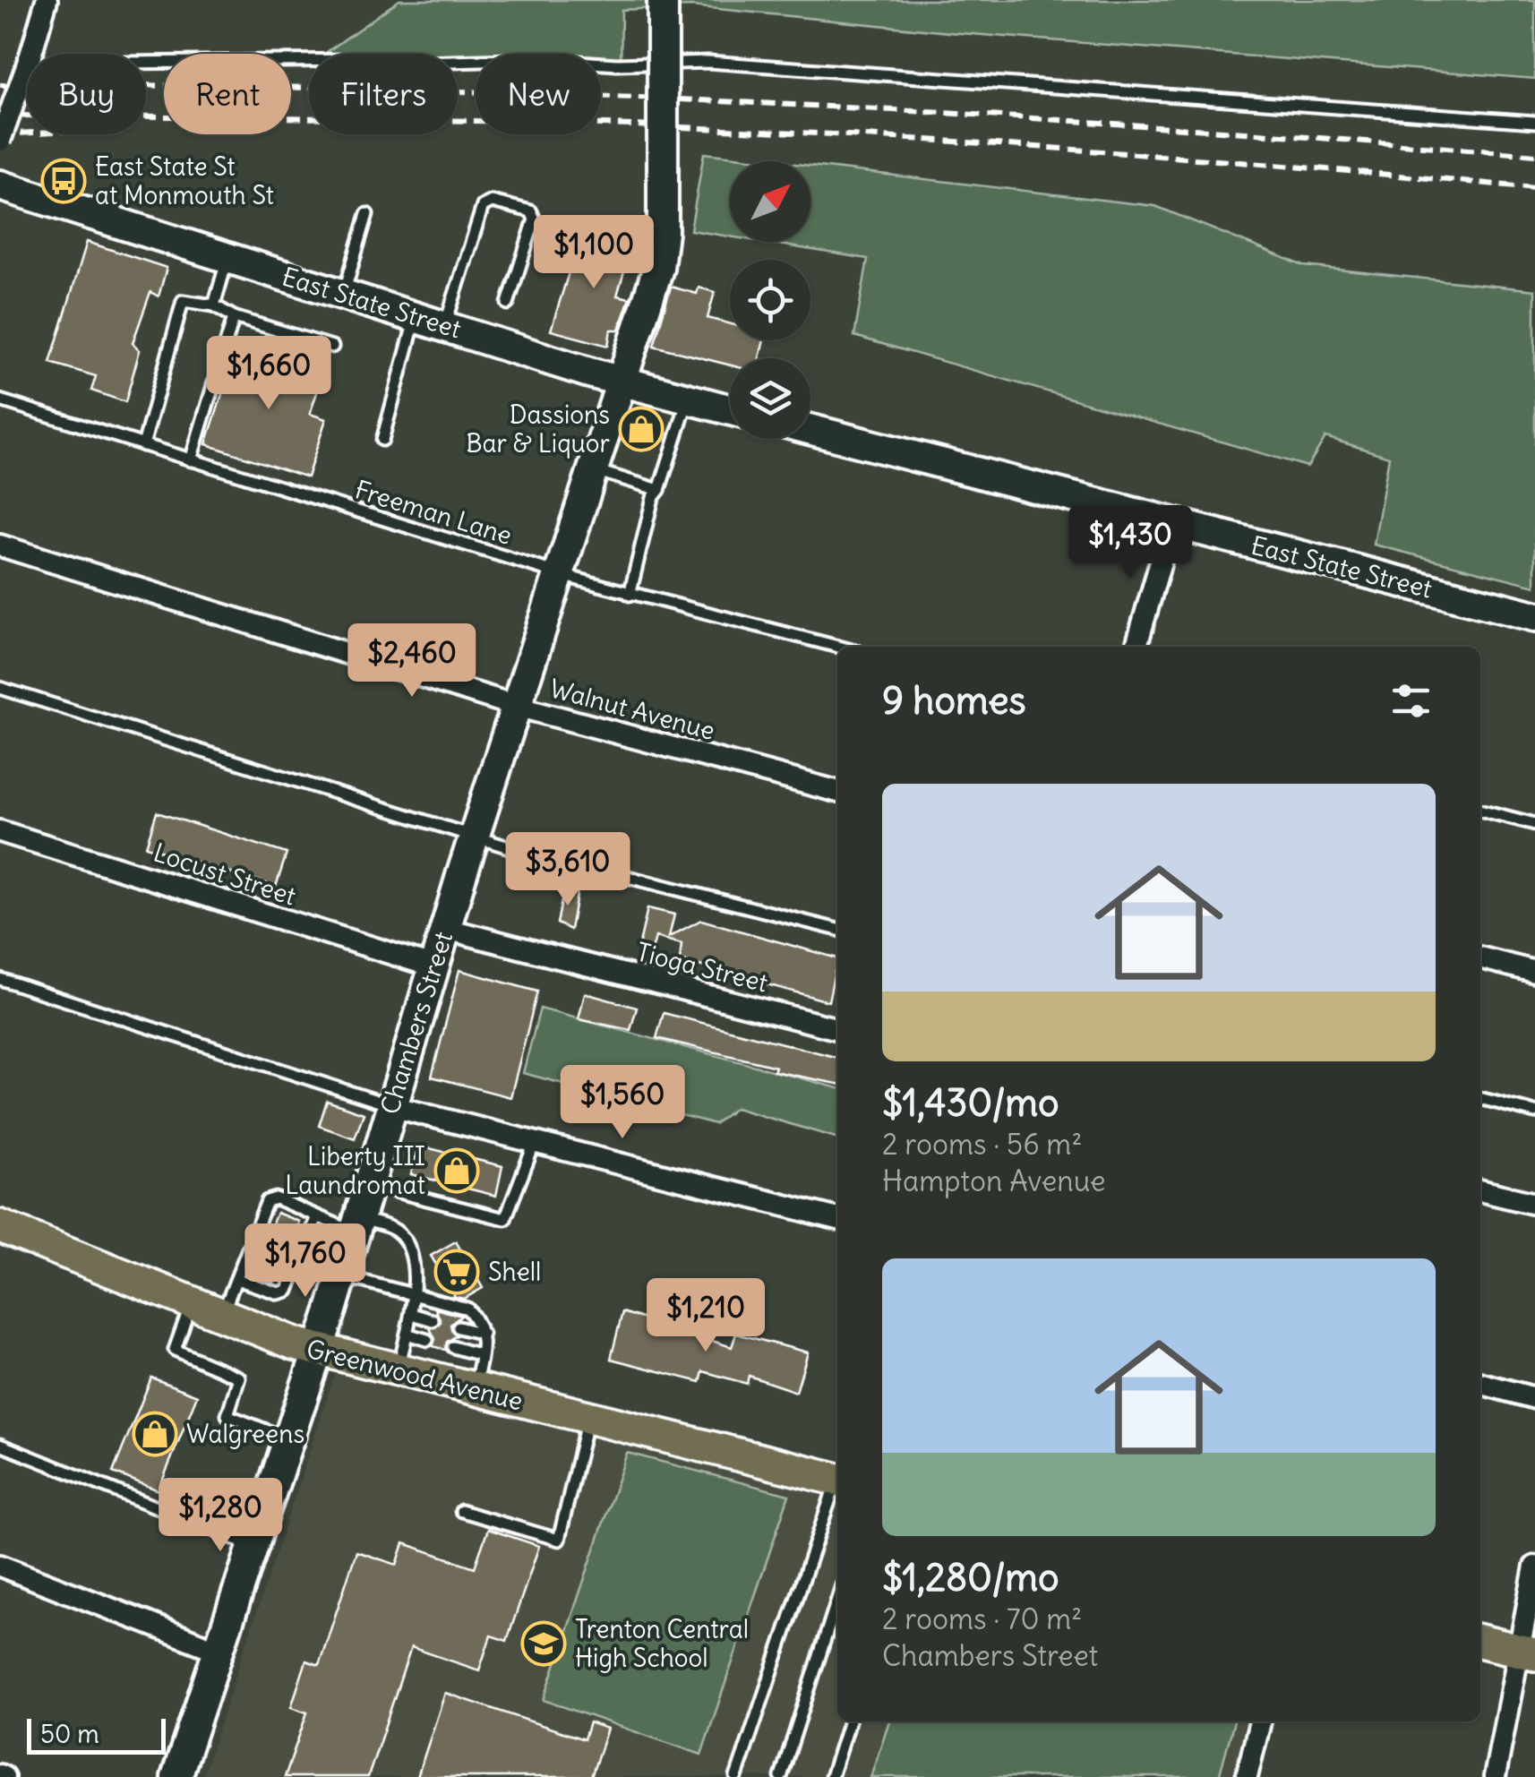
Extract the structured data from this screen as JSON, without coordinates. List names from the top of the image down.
{
  "streets": {
    "main road": ["Greenwood Avenue"],
    "street": [
      "East State Street",
      "Walnut Avenue",
      "Locust Street",
      "Tioga Street",
      "Chambers Street"
    ],
    "lane": ["Freeman Lane"]
  },
  "crossings": [
    ["East State Street", "Chambers Street"],
    ["Freeman Lane", "Chambers Street"],
    ["Walnut Avenue", "Chambers Street"],
    ["Locust Street", "Chambers Street"],
    ["Tioga Street", "Chambers Street"],
    ["Chambers Street", "Greenwood Avenue"]
  ],
  "places": {
    "bus stop": ["East State St at Monmouth St"],
    "shop": ["Dassions Bar & Liquor", "Liberty III Laundromat", "Walgreens"],
    "supermarket": ["Shell"],
    "school or university": ["Trenton Central High School"]
  },
  "scale_bar": "50 m",
  "north": "top right",
  "page": {
    "chip": [
      "Buy",
      "Rent",
      "Filters",
      "New"
    ],
    "price": [
      "$1,100",
      "$1,660",
      "$1,430",
      "$2,460",
      "$3,610",
      "$1,560",
      "$1,760",
      "$1,210",
      "$1,280"
    ],
    "heading": "9 homes",
    "list": [
      {
        "name": "$1,430/mo",
        "note": "2 rooms · 56 m² · Hampton Avenue"
      },
      {
        "name": "$1,280/mo",
        "note": "2 rooms · 70 m² · Chambers Street"
      }
    ],
    "scale": "50 m"
  }
}
